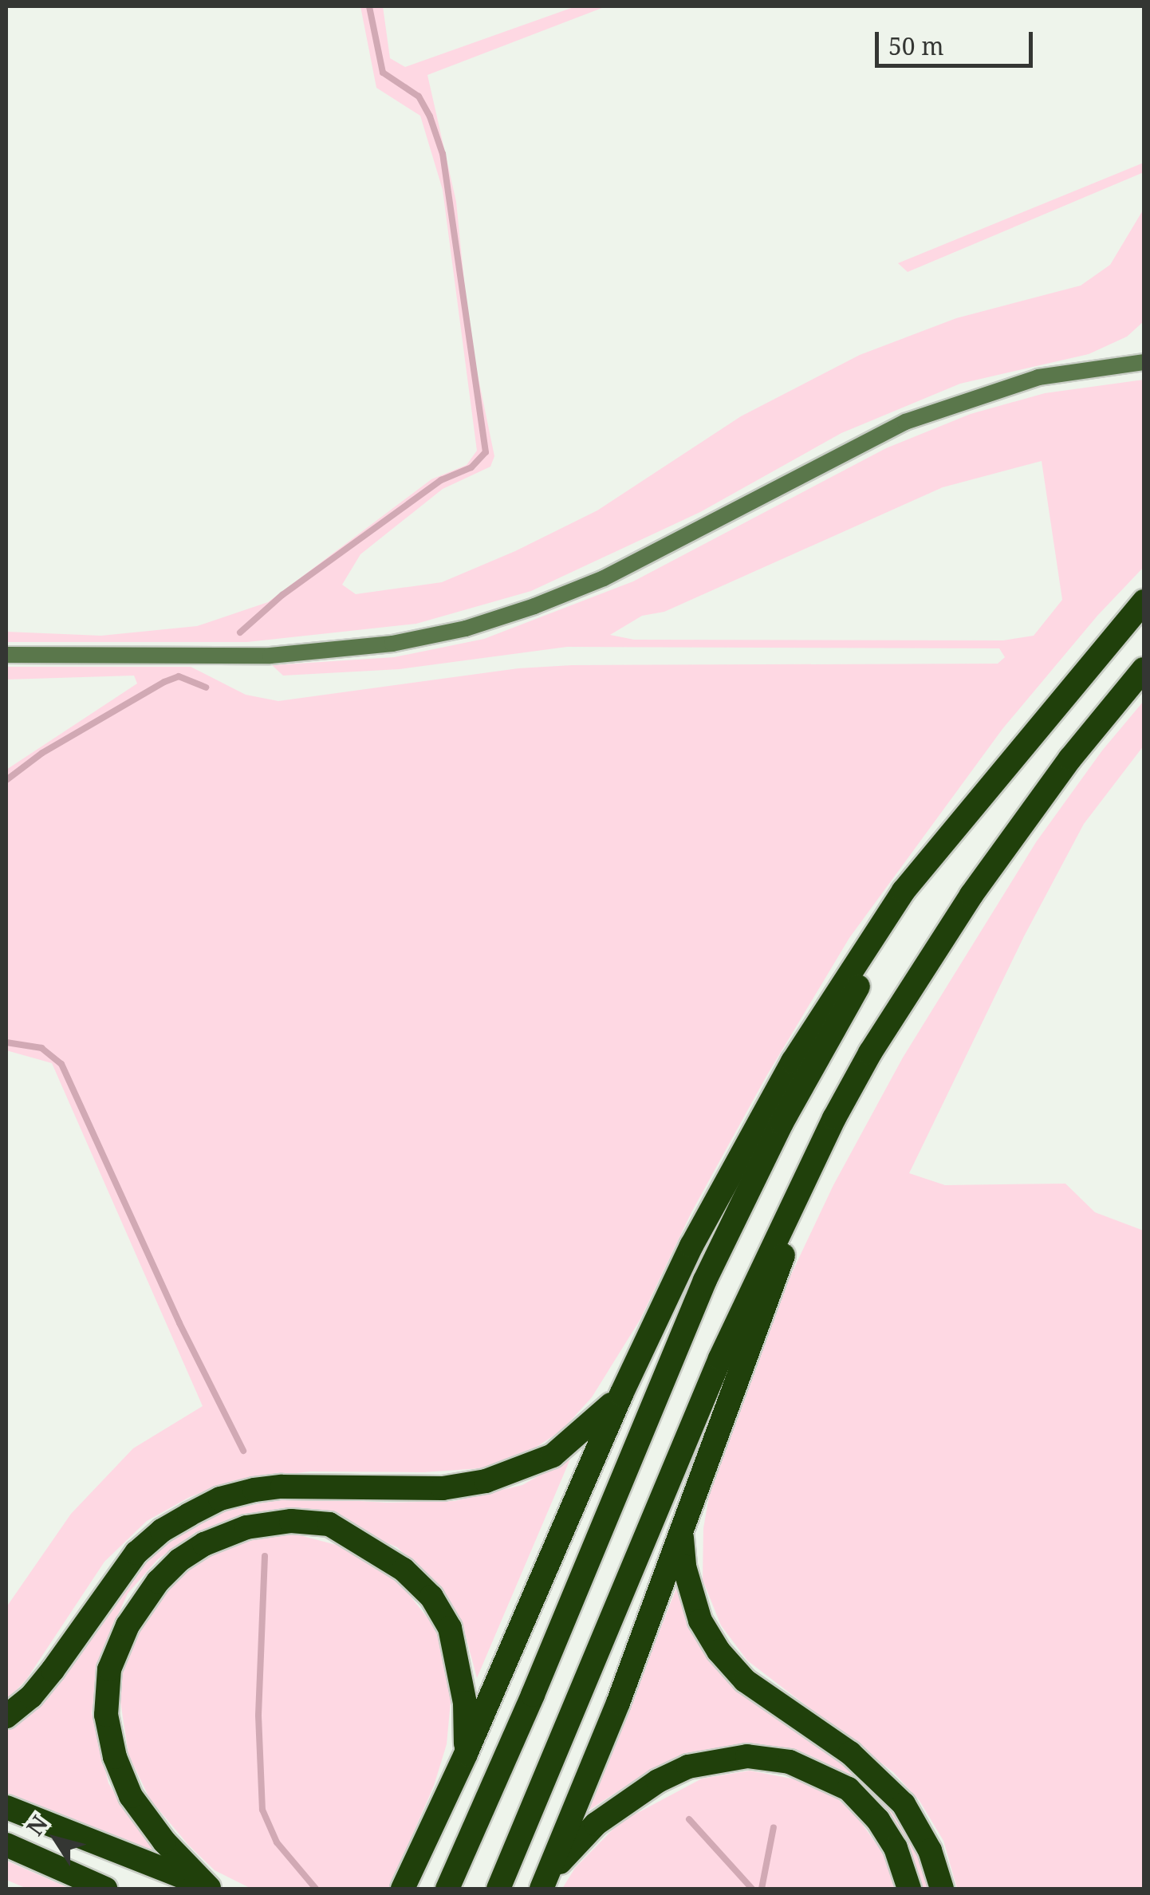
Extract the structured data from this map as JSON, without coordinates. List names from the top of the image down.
{
  "scale_bar": "50 m",
  "north": "top left"
}
